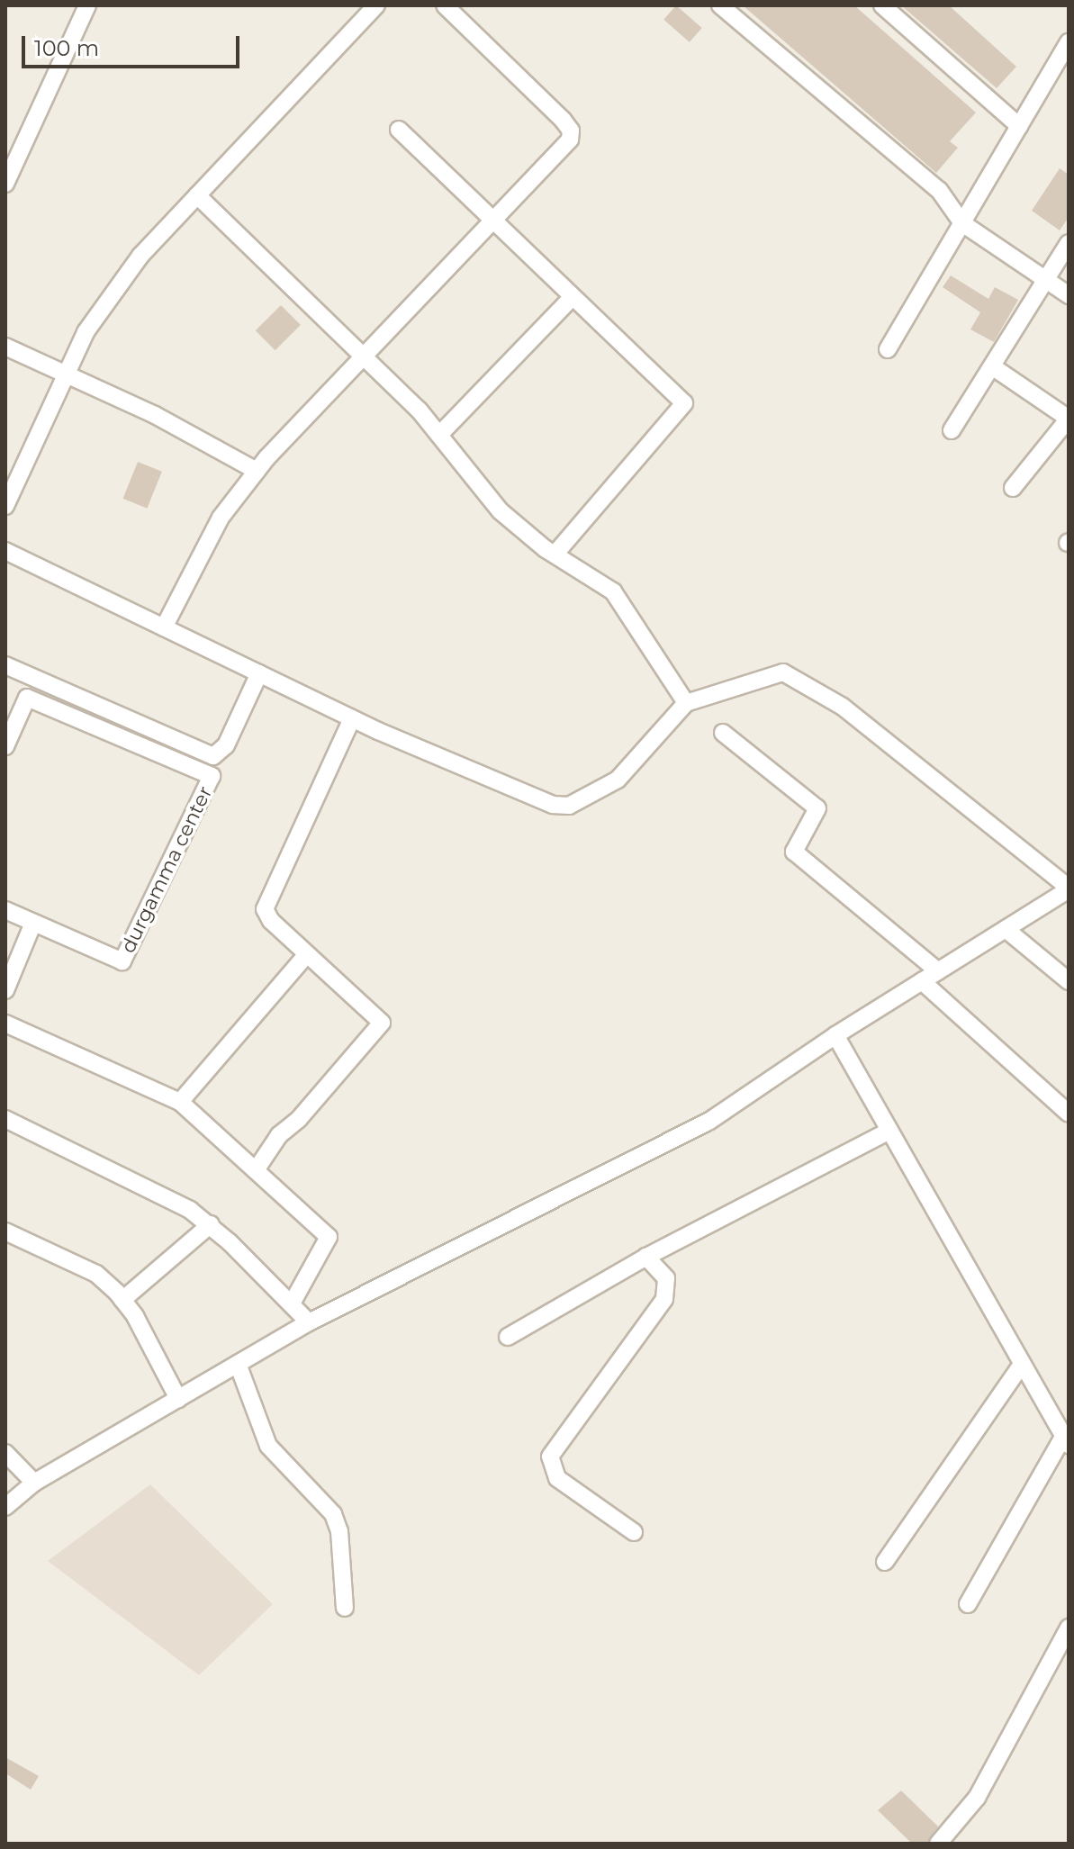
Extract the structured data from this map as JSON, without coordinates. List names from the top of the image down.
{
  "streets": {
    "street": ["durgamma center"]
  },
  "scale_bar": "100 m"
}
